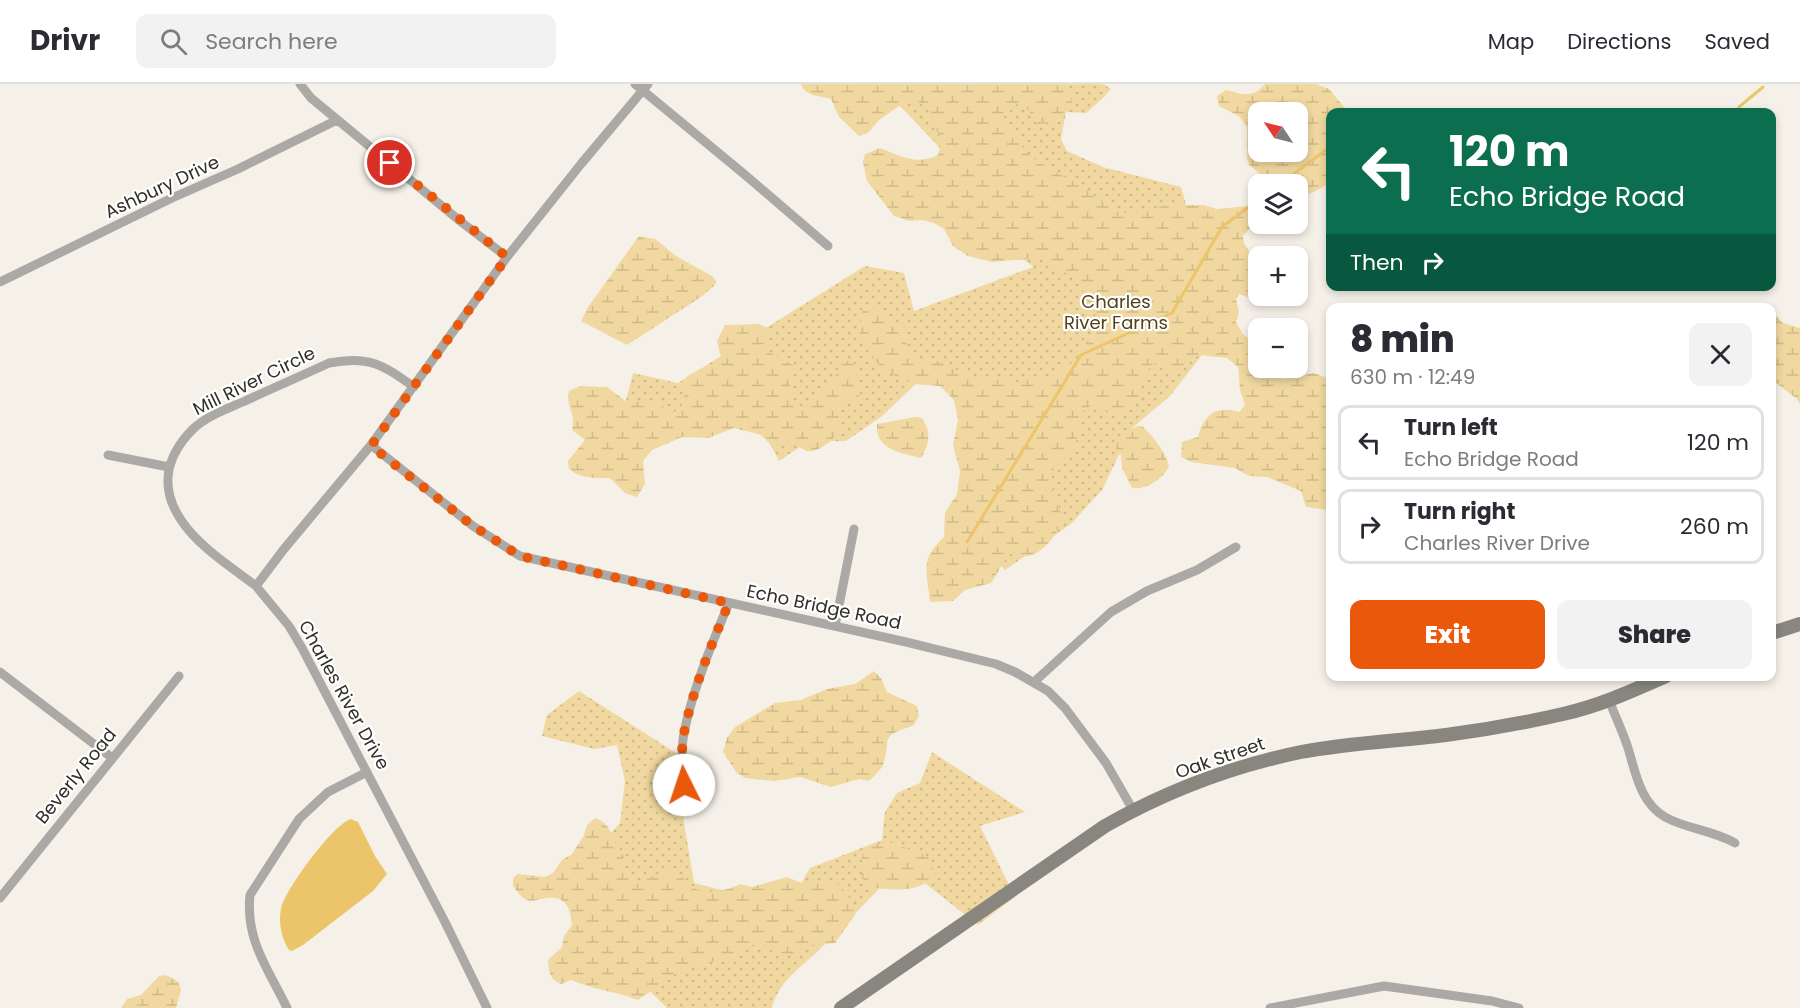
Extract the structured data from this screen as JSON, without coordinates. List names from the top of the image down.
{
  "streets": {
    "main road": ["Oak Street"],
    "street": [
      "Ashbury Drive",
      "Mill River Circle",
      "Echo Bridge Road",
      "Charles River Drive",
      "Beverly Road"
    ]
  },
  "crossings": [
    ["Echo Bridge Road", "Oak Street"]
  ],
  "parks": ["Charles River Farms"],
  "north": "top left",
  "page": {
    "header": "Drivr",
    "search": "Search here",
    "nav": ["Map", "Directions", "Saved"],
    "map_buttons": ["+", "−"],
    "turn": ["120 m", "Echo Bridge Road"],
    "then": "Then",
    "heading": ["8 min", "630 m · 12:49"],
    "list": [
      {
        "name": "Turn left",
        "note": "Echo Bridge Road",
        "value": "120 m"
      },
      {
        "name": "Turn right",
        "note": "Charles River Drive",
        "value": "260 m"
      }
    ],
    "buttons": ["Exit", "Share"]
  }
}
